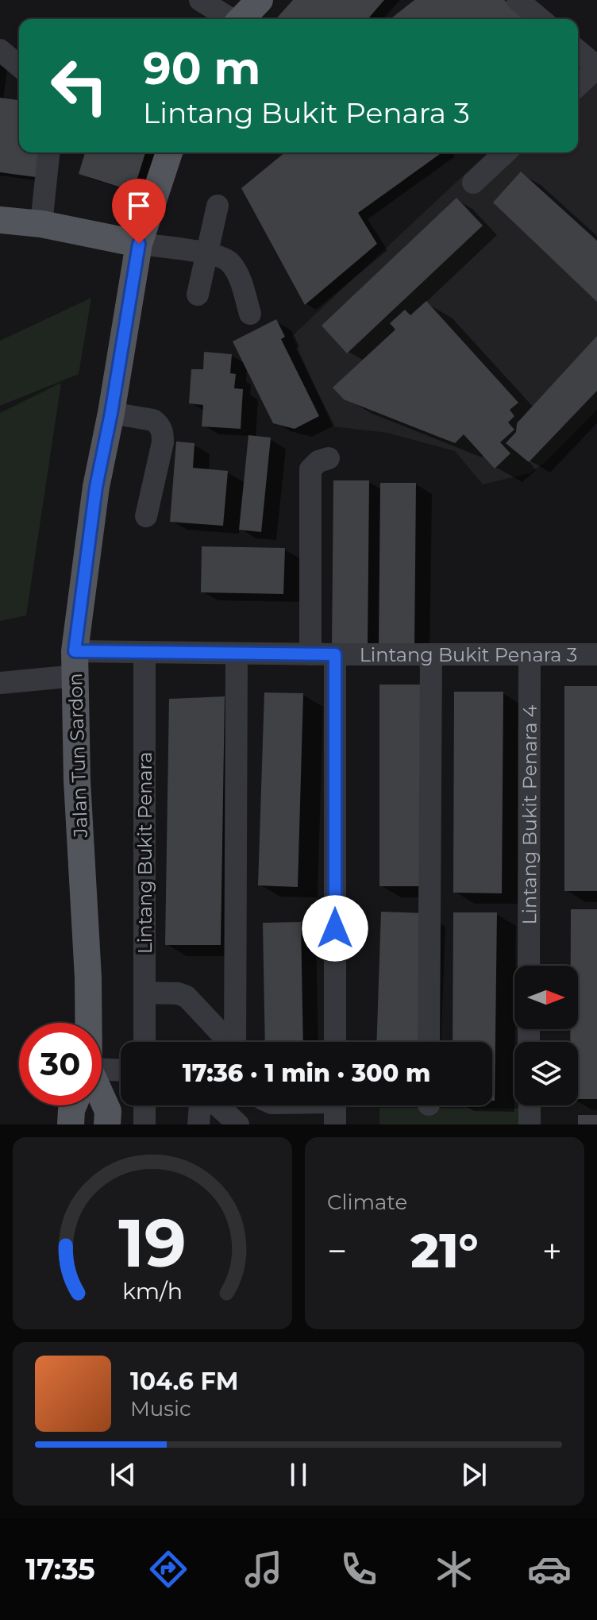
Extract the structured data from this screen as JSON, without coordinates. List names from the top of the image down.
{
  "streets": {
    "main road": ["Jalan Tun Sardon"],
    "street": ["Lintang Bukit Penara 3", "Lintang Bukit Penara 4", "Lintang Bukit Penara"]
  },
  "crossings": [
    ["Lintang Bukit Penara 3", "Jalan Tun Sardon"],
    ["Lintang Bukit Penara 3", "Lintang Bukit Penara 4"],
    ["Lintang Bukit Penara 3", "Lintang Bukit Penara"]
  ],
  "north": "right",
  "page": {
    "turn": ["90 m", "Lintang Bukit Penara 3"],
    "limit": "30",
    "trip": "17:36 · 1 min · 300 m",
    "tile": "Climate",
    "heat": ["−", "21°", "+"],
    "song": ["104.6 FM", "Music"],
    "tabs": "17:35",
    "gauge": ["19", "km/h"]
  }
}
